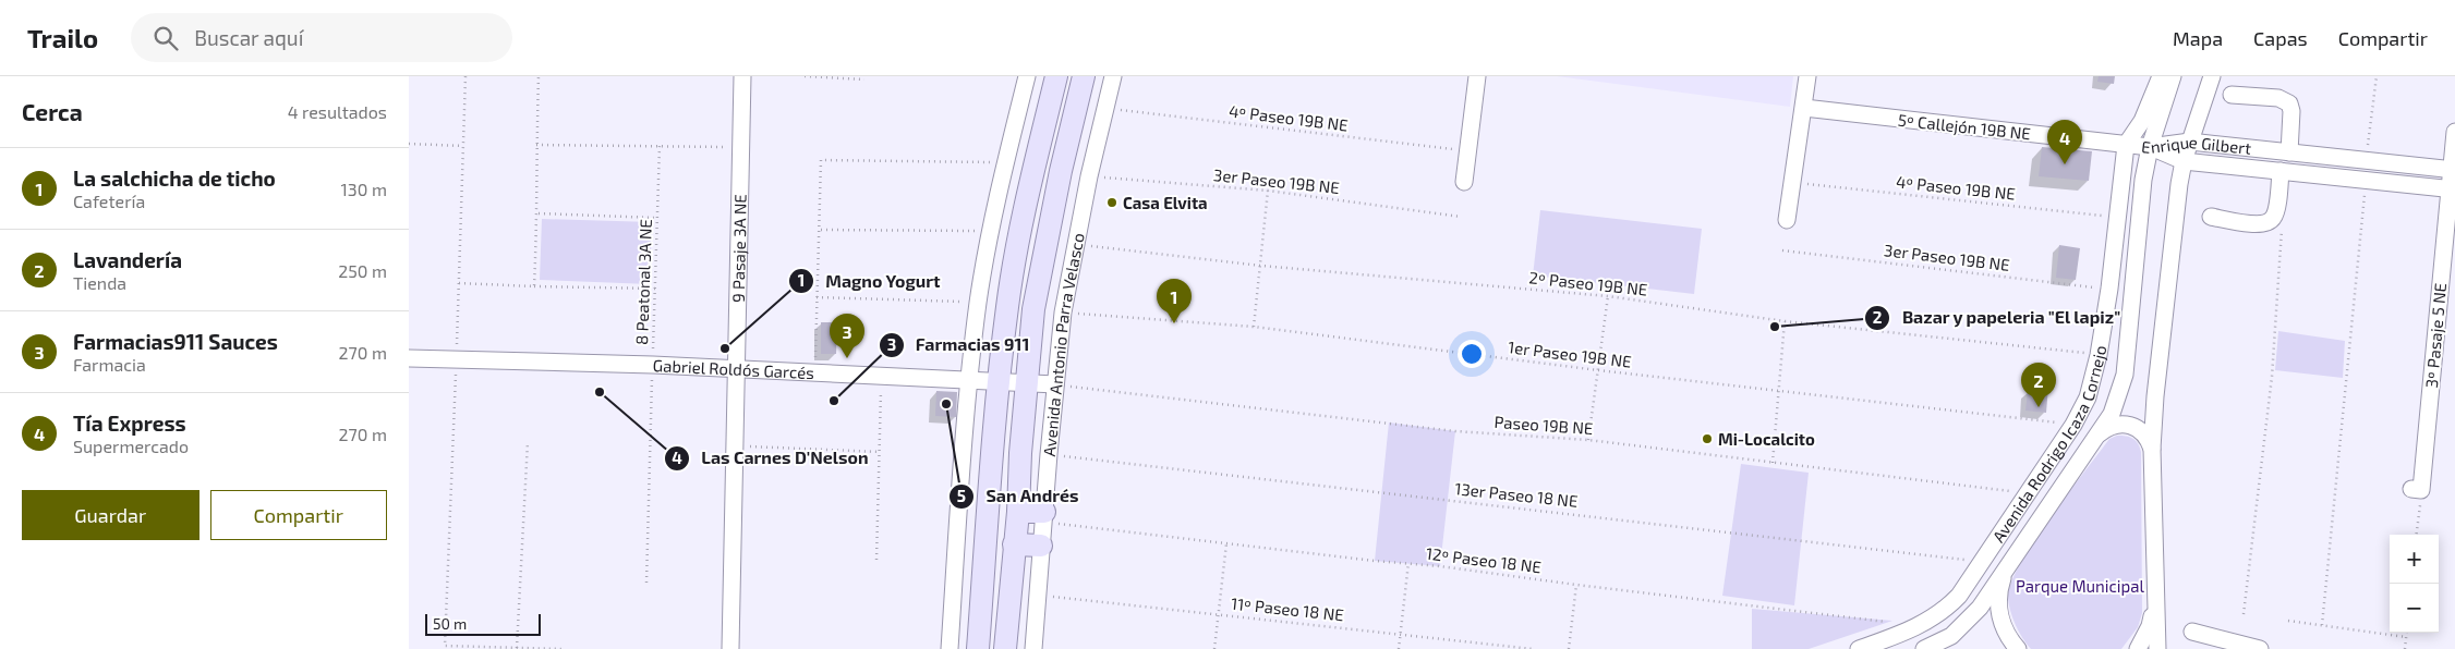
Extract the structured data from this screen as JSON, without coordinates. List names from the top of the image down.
{
  "streets": {
    "main road": ["Avenida Antonio Parra Velasco"],
    "street": [
      "5º Callejón 19B NE",
      "Enrique Gilbert",
      "9 Pasaje 3A NE",
      "3º Pasaje 5 NE",
      "Gabriel Roldós Garcés",
      "Avenida Rodrigo Icaza Cornejo"
    ],
    "path": [
      "4º Paseo 19B NE",
      "3er Paseo 19B NE",
      "8 Peatonal 3A NE",
      "2º Paseo 19B NE",
      "1er Paseo 19B NE",
      "Paseo 19B NE",
      "13er Paseo 18 NE",
      "12º Paseo 18 NE",
      "11º Paseo 18 NE"
    ]
  },
  "crossings": [
    ["4º Paseo 19B NE", "Avenida Antonio Parra Velasco"],
    ["4º Paseo 19B NE", "Avenida Rodrigo Icaza Cornejo"],
    ["5º Callejón 19B NE", "Enrique Gilbert"],
    ["5º Callejón 19B NE", "Avenida Rodrigo Icaza Cornejo"],
    ["Enrique Gilbert", "3º Pasaje 5 NE"],
    ["Enrique Gilbert", "Avenida Rodrigo Icaza Cornejo"],
    ["3er Paseo 19B NE", "Avenida Antonio Parra Velasco"],
    ["3er Paseo 19B NE", "Avenida Rodrigo Icaza Cornejo"],
    ["9 Pasaje 3A NE", "Gabriel Roldós Garcés"],
    ["8 Peatonal 3A NE", "Gabriel Roldós Garcés"],
    ["2º Paseo 19B NE", "Avenida Antonio Parra Velasco"],
    ["2º Paseo 19B NE", "Avenida Rodrigo Icaza Cornejo"],
    ["Avenida Antonio Parra Velasco", "1er Paseo 19B NE"],
    ["Avenida Antonio Parra Velasco", "Gabriel Roldós Garcés"],
    ["Avenida Antonio Parra Velasco", "Paseo 19B NE"],
    ["Avenida Antonio Parra Velasco", "13er Paseo 18 NE"],
    ["Avenida Antonio Parra Velasco", "12º Paseo 18 NE"],
    ["Avenida Antonio Parra Velasco", "11º Paseo 18 NE"],
    ["1er Paseo 19B NE", "Avenida Rodrigo Icaza Cornejo"],
    ["Gabriel Roldós Garcés", "Paseo 19B NE"],
    ["Paseo 19B NE", "Avenida Rodrigo Icaza Cornejo"],
    ["Avenida Rodrigo Icaza Cornejo", "13er Paseo 18 NE"]
  ],
  "parks": ["Parque Municipal"],
  "places": [
    "Casa Elvita",
    "Bazar y papeleria \"El lapiz\"",
    "Magno Yogurt",
    "Las Carnes D'Nelson",
    "Farmacias 911",
    "San Andrés",
    "Mi-Localcito"
  ],
  "scale_bar": "50 m",
  "page": {
    "header": "Trailo",
    "search": "Buscar aquí",
    "nav": ["Mapa", "Capas", "Compartir"],
    "heading": ["Cerca", "4 resultados"],
    "pins": [
      "4",
      "1",
      "3",
      "2"
    ],
    "list": [
      {
        "mark": "1",
        "name": "La salchicha de ticho",
        "note": "Cafetería",
        "value": "130 m"
      },
      {
        "mark": "2",
        "name": "Lavandería",
        "note": "Tienda",
        "value": "250 m"
      },
      {
        "mark": "3",
        "name": "Farmacias911 Sauces",
        "note": "Farmacia",
        "value": "270 m"
      },
      {
        "mark": "4",
        "name": "Tía Express",
        "note": "Supermercado",
        "value": "270 m"
      }
    ],
    "buttons": ["Guardar", "Compartir"],
    "map_buttons": ["+", "−"],
    "scale": "50 m"
  }
}
